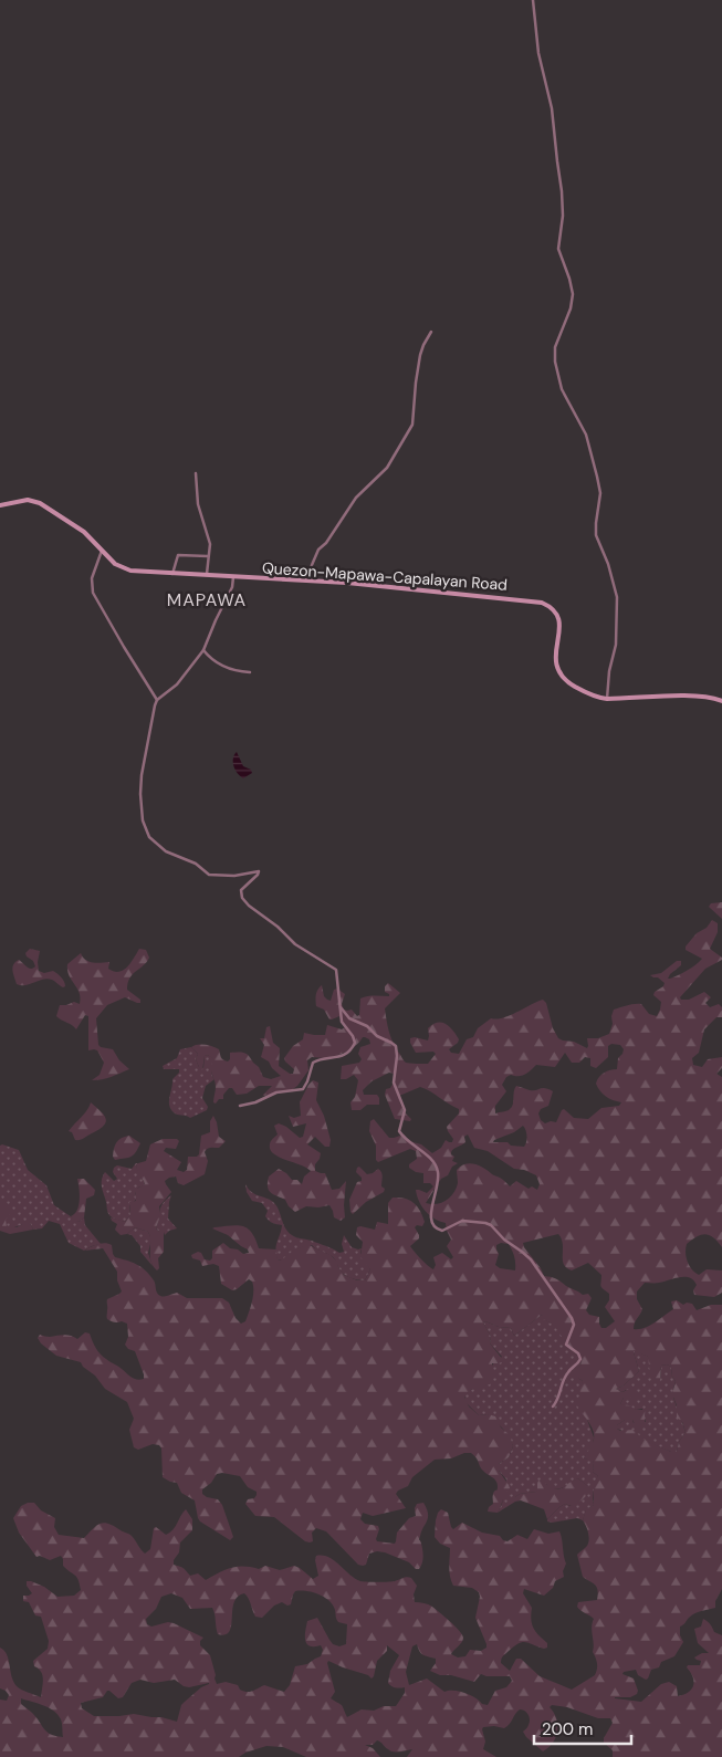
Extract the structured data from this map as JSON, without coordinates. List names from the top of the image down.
{
  "streets": {
    "main road": ["Quezon-Mapawa-Capalayan Road"]
  },
  "districts": ["MAPAWA"],
  "scale_bar": "200 m"
}
